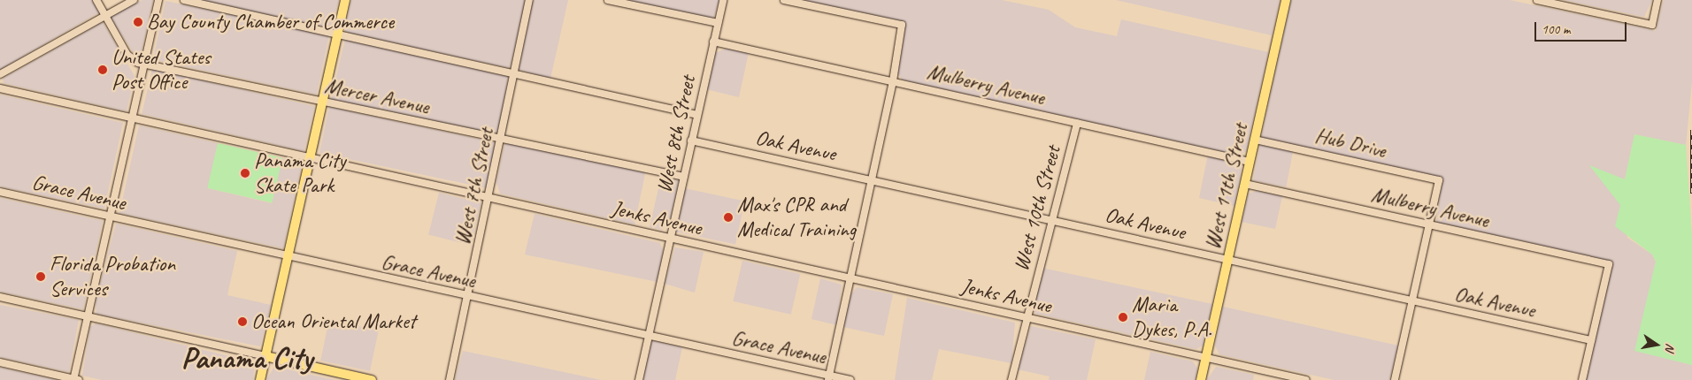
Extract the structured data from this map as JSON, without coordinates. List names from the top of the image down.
{
  "streets": {
    "main road": ["West 11th Street"],
    "street": [
      "Mulberry Avenue",
      "Mercer Avenue",
      "West 8th Street",
      "Hub Drive",
      "Oak Avenue",
      "West 7th Street",
      "Grace Avenue",
      "West 10th Street",
      "Jenks Avenue"
    ]
  },
  "crossings": [
    ["Mulberry Avenue", "West 8th Street"],
    ["Mulberry Avenue", "Hub Drive"],
    ["Mulberry Avenue", "Oak Avenue"],
    ["Mulberry Avenue", "West 11th Street"],
    ["Mulberry Avenue", "West 10th Street"],
    ["Mercer Avenue", "West 8th Street"],
    ["Mercer Avenue", "West 7th Street"],
    ["West 8th Street", "Oak Avenue"],
    ["West 8th Street", "Grace Avenue"],
    ["West 8th Street", "Jenks Avenue"],
    ["Hub Drive", "West 11th Street"],
    ["Oak Avenue", "West 11th Street"],
    ["Oak Avenue", "West 10th Street"],
    ["West 7th Street", "Grace Avenue"],
    ["West 7th Street", "Jenks Avenue"],
    ["West 11th Street", "Jenks Avenue"],
    ["West 10th Street", "Jenks Avenue"]
  ],
  "districts": ["Panama City"],
  "places": [
    "Bay County Chamber of Commerce",
    "United States Post Office",
    "Panama City Skate Park",
    "Max's CPR and Medical Training",
    "Florida Probation Services",
    "Maria Dykes, P.A.",
    "Ocean Oriental Market"
  ],
  "scale_bar": "100 m",
  "north": "right"
}
